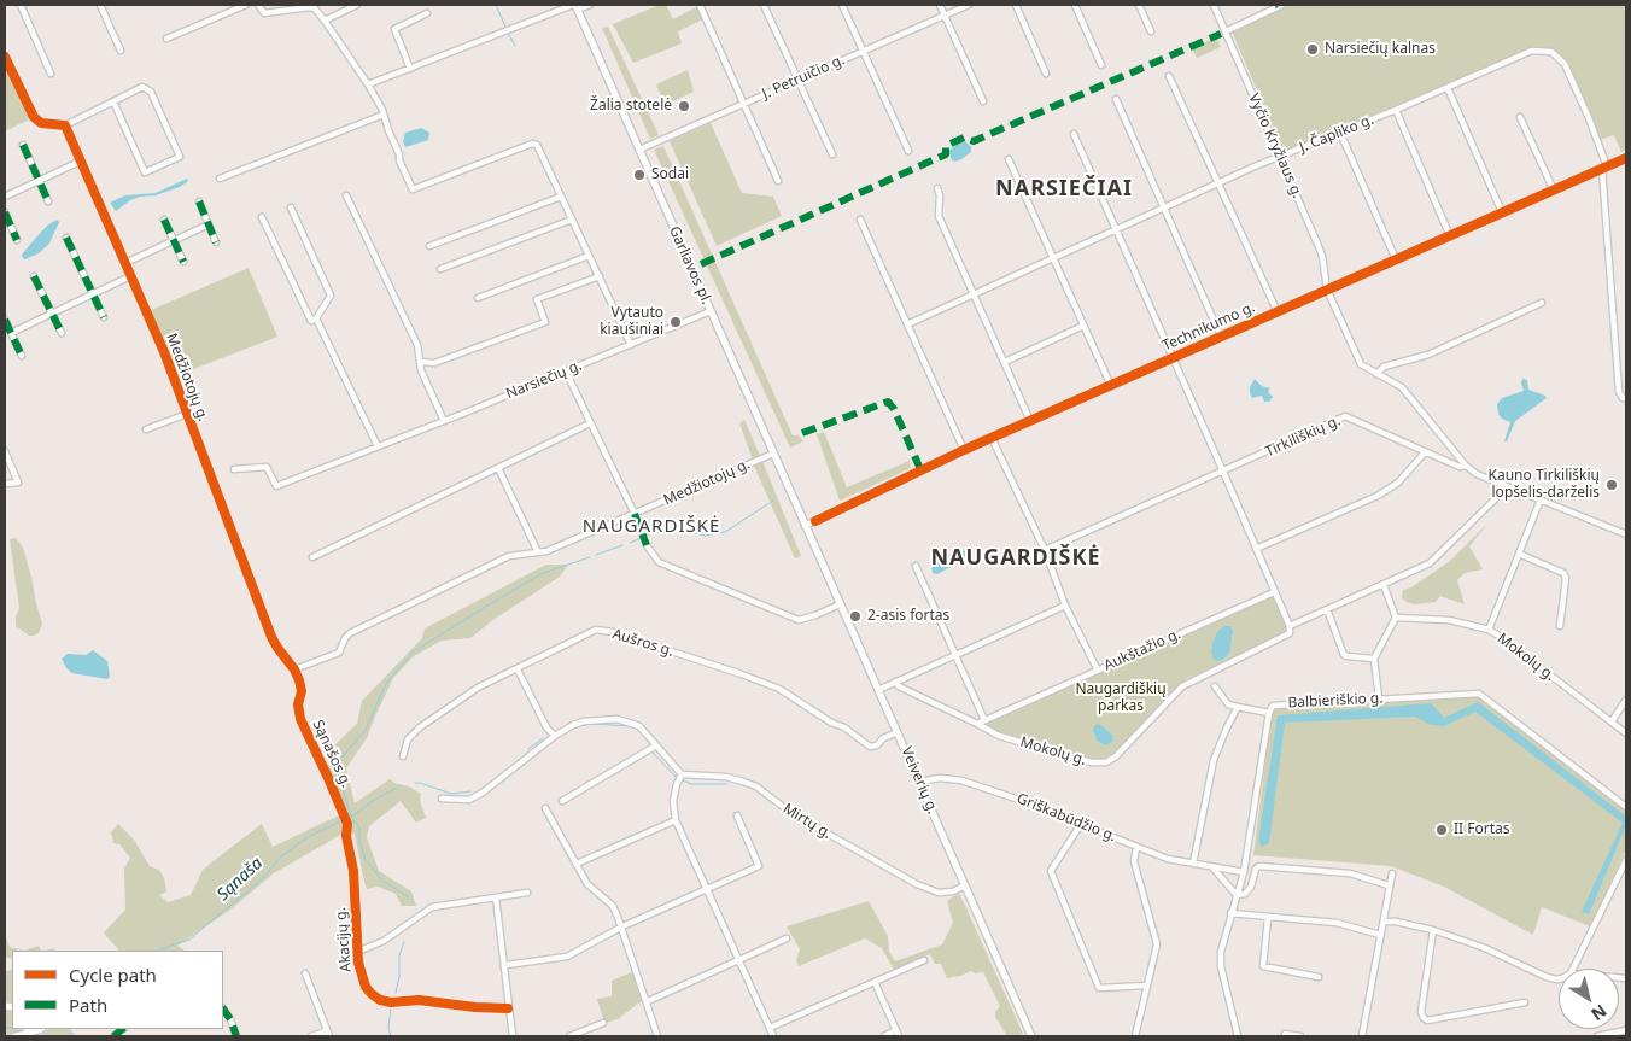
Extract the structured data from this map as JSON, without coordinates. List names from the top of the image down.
{
  "streets": {
    "main road": ["Garliavos pl.", "Veiverių g."],
    "street": [
      "J. Petruičio g.",
      "J. Čapliko g.",
      "Vyčio Kryžiaus g.",
      "Technikumo g.",
      "Medžiotojų g.",
      "Narsiečių g.",
      "Tirkiliškių g.",
      "Aušros g.",
      "Aukštažio g.",
      "Mokolų g.",
      "Balbieriškio g.",
      "Sąnašos g.",
      "Griškabūdžio g.",
      "Mirtų g.",
      "Akacijų g."
    ]
  },
  "crossings": [
    ["J. Petruičio g.", "Garliavos pl."],
    ["J. Čapliko g.", "Vyčio Kryžiaus g."],
    ["J. Čapliko g.", "Technikumo g."],
    ["Vyčio Kryžiaus g.", "Technikumo g."],
    ["Vyčio Kryžiaus g.", "Tirkiliškių g."],
    ["Garliavos pl.", "Technikumo g."],
    ["Garliavos pl.", "Medžiotojų g."],
    ["Garliavos pl.", "Narsiečių g."],
    ["Garliavos pl.", "Veiverių g."],
    ["Technikumo g.", "Veiverių g."],
    ["Medžiotojų g.", "Sąnašos g."],
    ["Aušros g.", "Veiverių g."],
    ["Aukštažio g.", "Mokolų g."],
    ["Balbieriškio g.", "Griškabūdžio g."],
    ["Sąnašos g.", "Akacijų g."],
    ["Veiverių g.", "Griškabūdžio g."],
    ["Veiverių g.", "Mirtų g."]
  ],
  "districts": ["NARSIEČIAI", "NAUGARDIŠKĖ", "NAUGARDIŠKĖ"],
  "water": ["Sąnaša"],
  "parks": ["Naugardiškių parkas"],
  "places": [
    "Narsiečių kalnas",
    "Žalia stotelė",
    "Sodai",
    "Vytauto kiaušiniai",
    "Kauno Tirkiliškių lopšelis-darželis",
    "2-asis fortas",
    "II Fortas"
  ],
  "legend": ["Cycle path", "Path"],
  "north": "bottom right"
}
